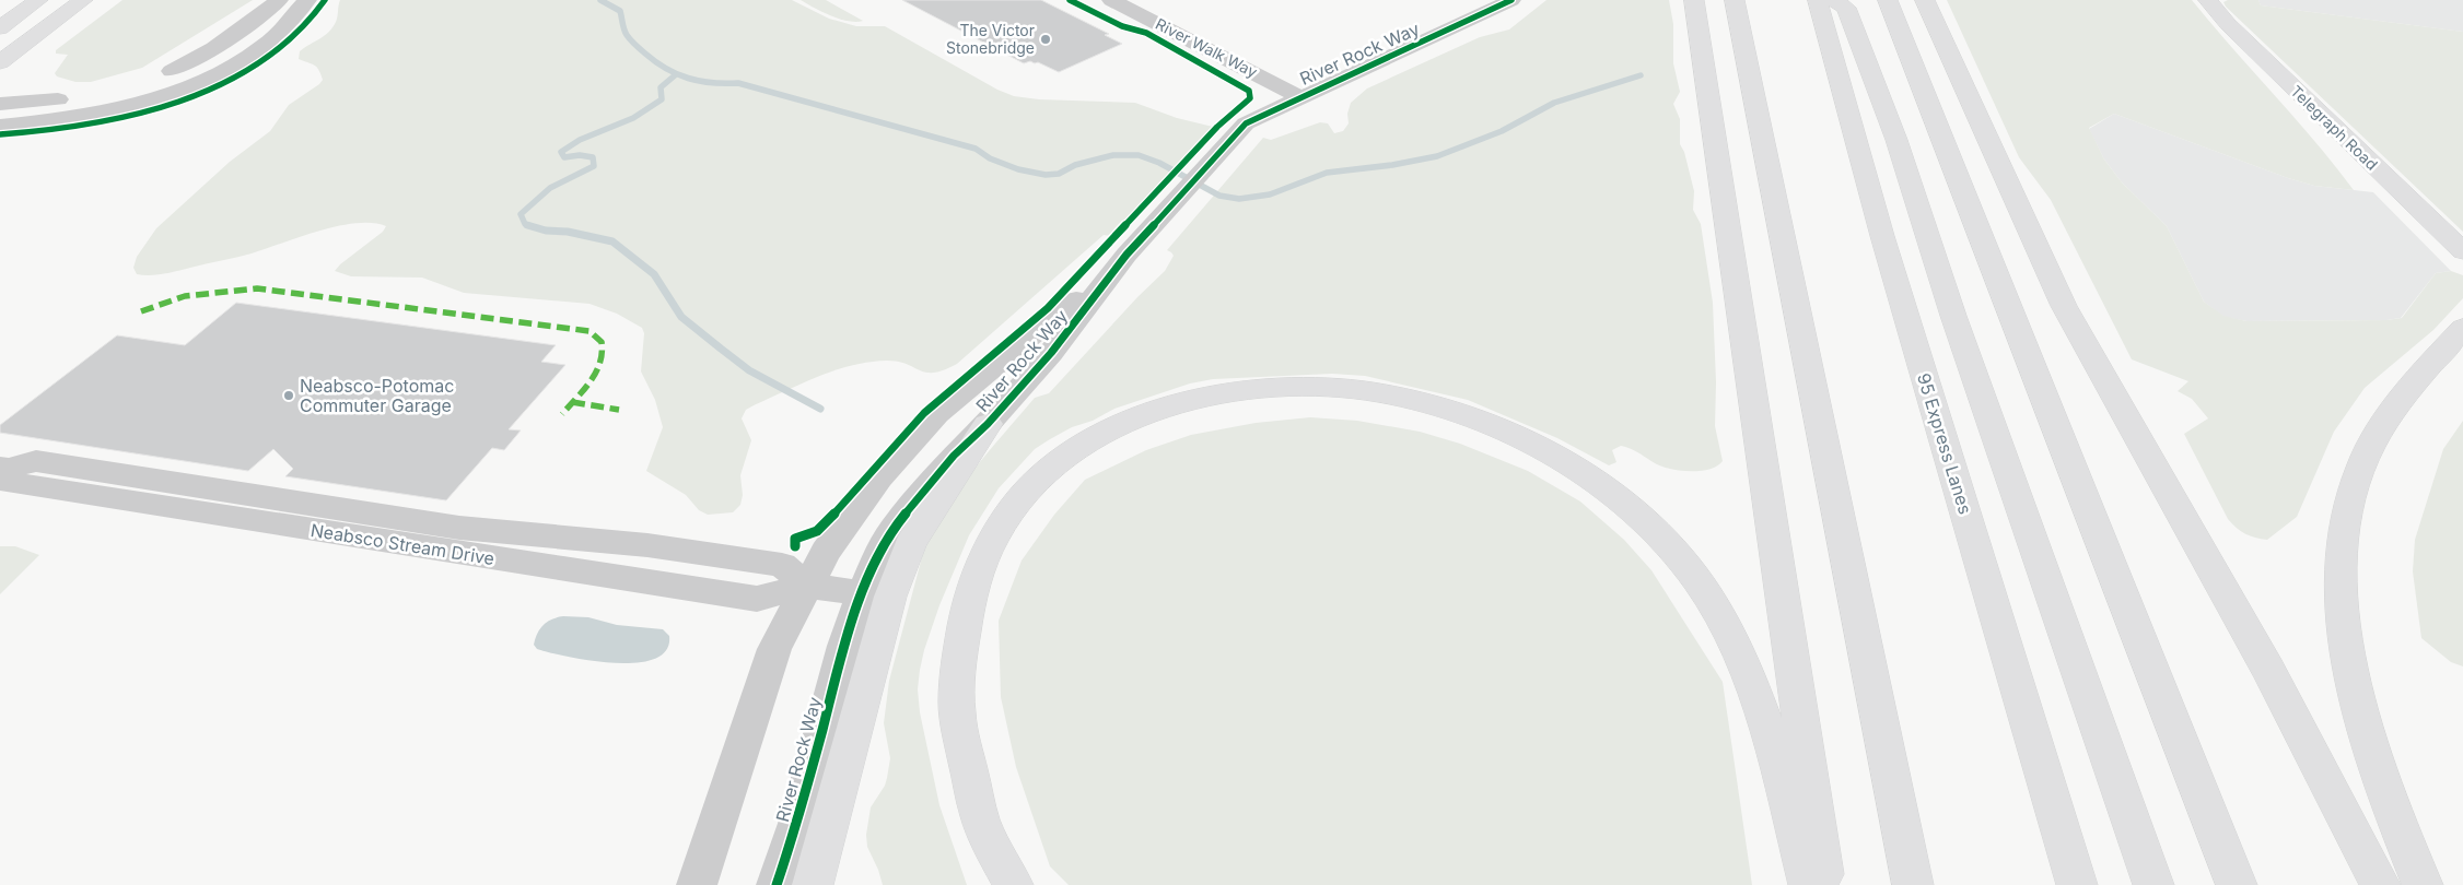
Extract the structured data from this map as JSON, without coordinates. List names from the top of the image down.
{
  "streets": {
    "main road": ["Telegraph Road", "95 Express Lanes"],
    "street": ["River Walk Way", "River Rock Way", "Neabsco Stream Drive"]
  },
  "crossings": [
    ["River Walk Way", "River Rock Way"],
    ["River Rock Way", "Neabsco Stream Drive"]
  ],
  "places": ["The Victor Stonebridge", "Neabsco-Potomac Commuter Garage"]
}
